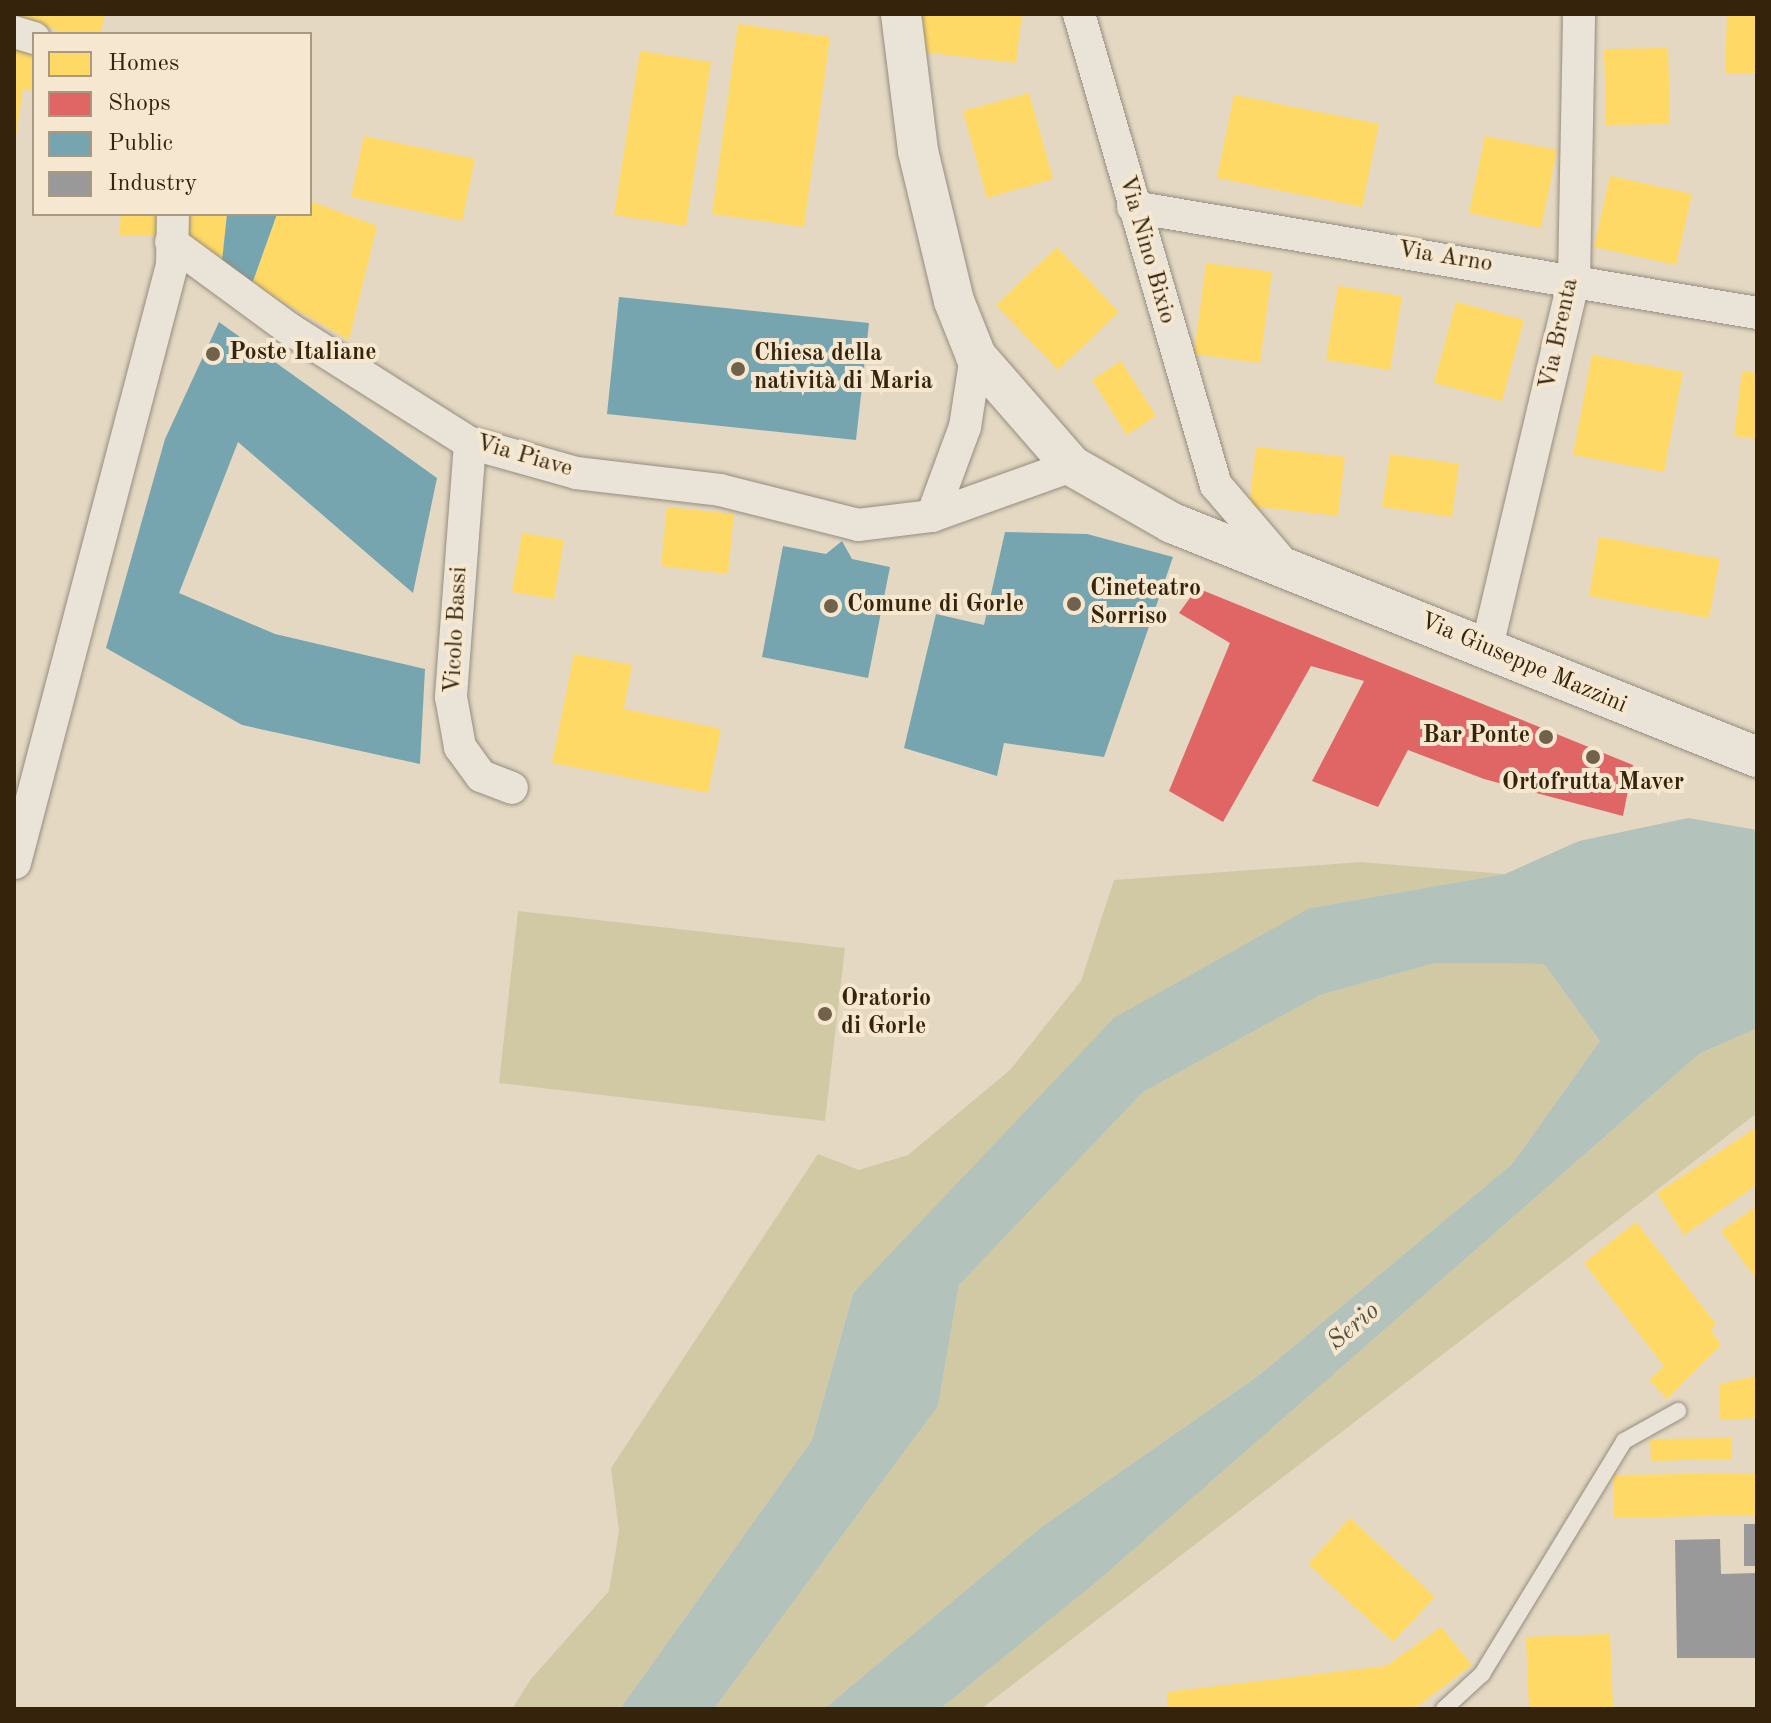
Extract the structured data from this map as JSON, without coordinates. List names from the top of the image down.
{
  "streets": {
    "street": [
      "Via Nino Bixio",
      "Via Arno",
      "Via Brenta",
      "Via Piave",
      "Vicolo Bassi",
      "Via Giuseppe Mazzini"
    ]
  },
  "crossings": [
    ["Via Nino Bixio", "Via Arno"],
    ["Via Nino Bixio", "Via Giuseppe Mazzini"],
    ["Via Arno", "Via Brenta"],
    ["Via Brenta", "Via Giuseppe Mazzini"],
    ["Via Piave", "Vicolo Bassi"],
    ["Via Piave", "Via Giuseppe Mazzini"]
  ],
  "water": ["Serio"],
  "places": [
    "Poste Italiane",
    "Chiesa della natività di Maria",
    "Cineteatro Sorriso",
    "Comune di Gorle",
    "Bar Ponte",
    "Ortofrutta Maver",
    "Oratorio di Gorle"
  ],
  "legend": [
    "Homes",
    "Shops",
    "Public",
    "Industry"
  ]
}
